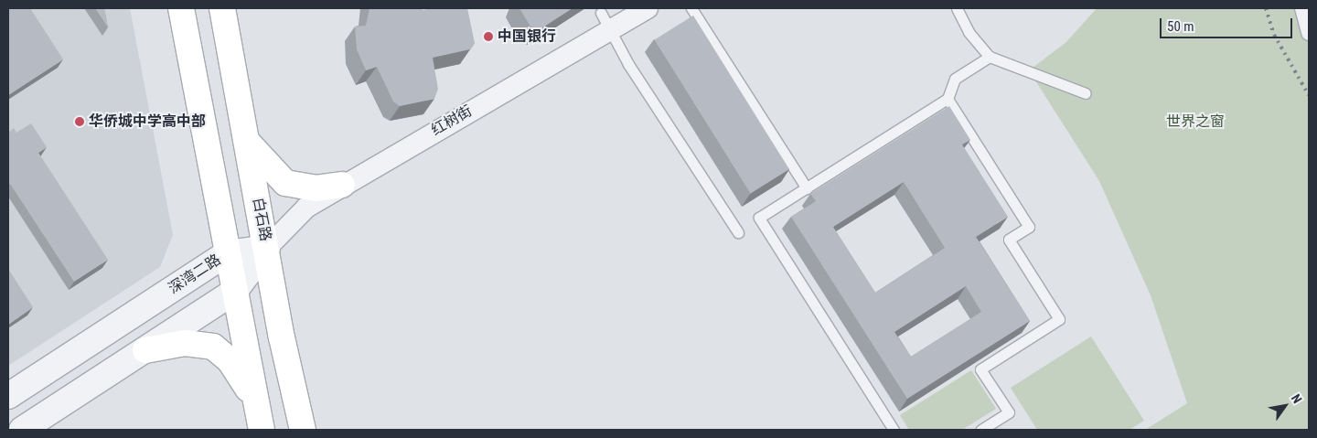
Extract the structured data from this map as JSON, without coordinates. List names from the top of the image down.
{
  "streets": {
    "main road": ["白石路"],
    "street": ["红树街", "深湾二路"]
  },
  "crossings": [
    ["红树街", "白石路"],
    ["红树街", "深湾二路"],
    ["白石路", "深湾二路"]
  ],
  "parks": ["世界之窗"],
  "places": ["中国银行", "华侨城中学高中部"],
  "scale_bar": "50 m",
  "north": "top right"
}
